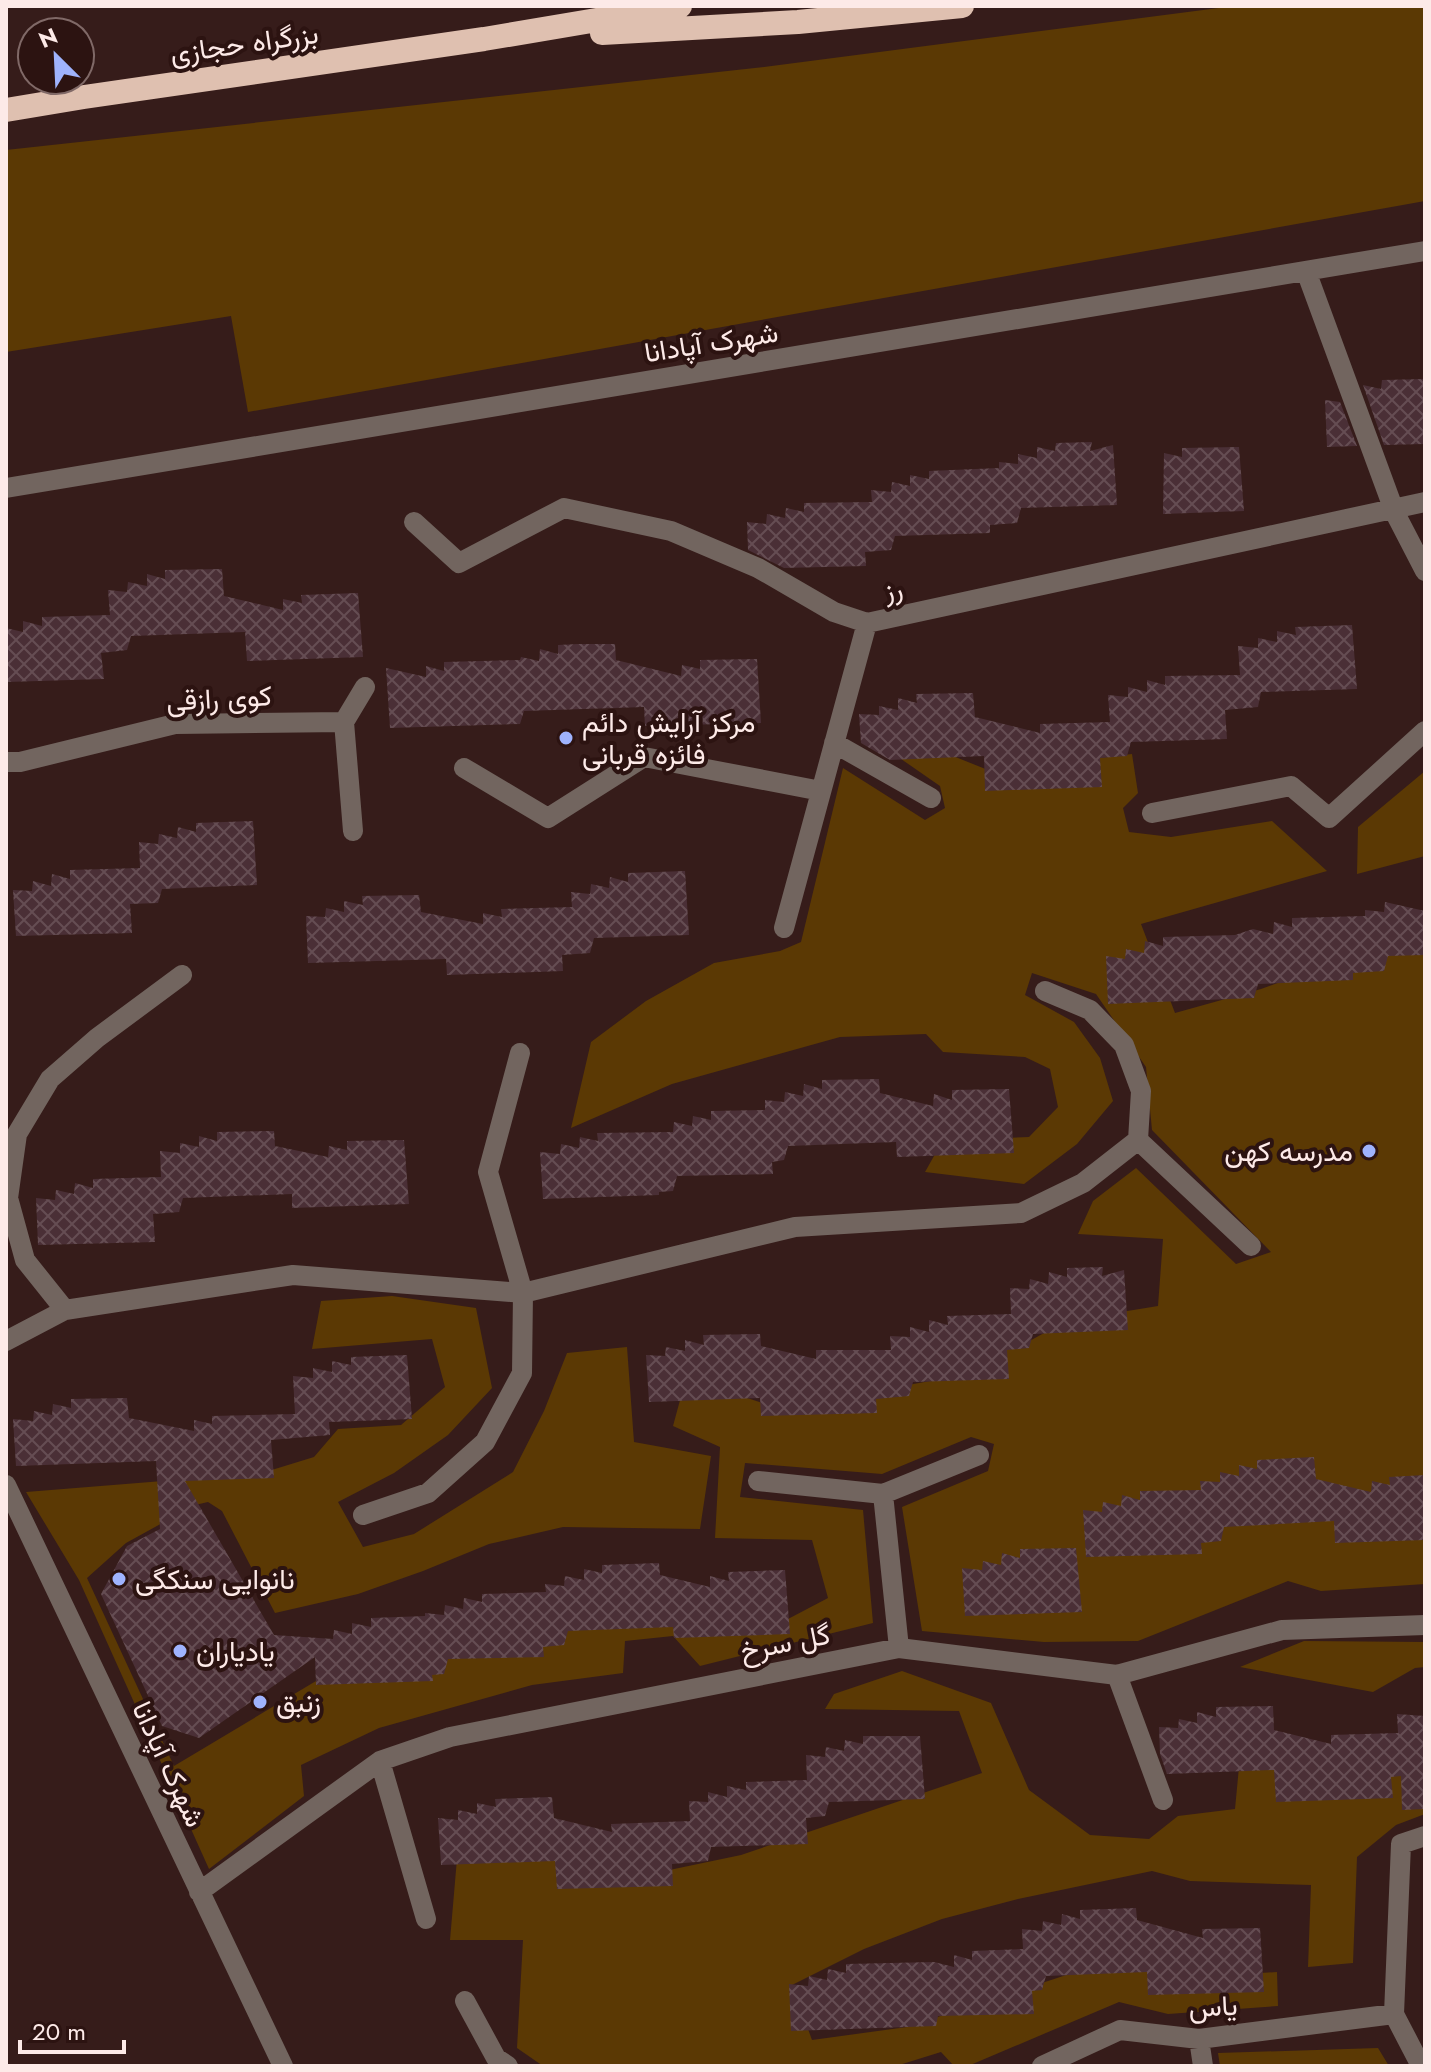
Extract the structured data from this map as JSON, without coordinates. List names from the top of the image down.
{
  "streets": {
    "highway": ["بزرگراه حجازی"],
    "street": [
      "شهرک آپادانا",
      "رز",
      "کوی رازقی",
      "گل سرخ",
      "یاس"
    ]
  },
  "crossings": [
    ["شهرک آپادانا", "گل سرخ"]
  ],
  "places": [
    "مرکز آرایش دائم فائزه قربانی",
    "مدرسه کهن",
    "نانوایی سنکگی",
    "یادیاران",
    "زنبق"
  ],
  "scale_bar": "20 m",
  "north": "top left"
}
